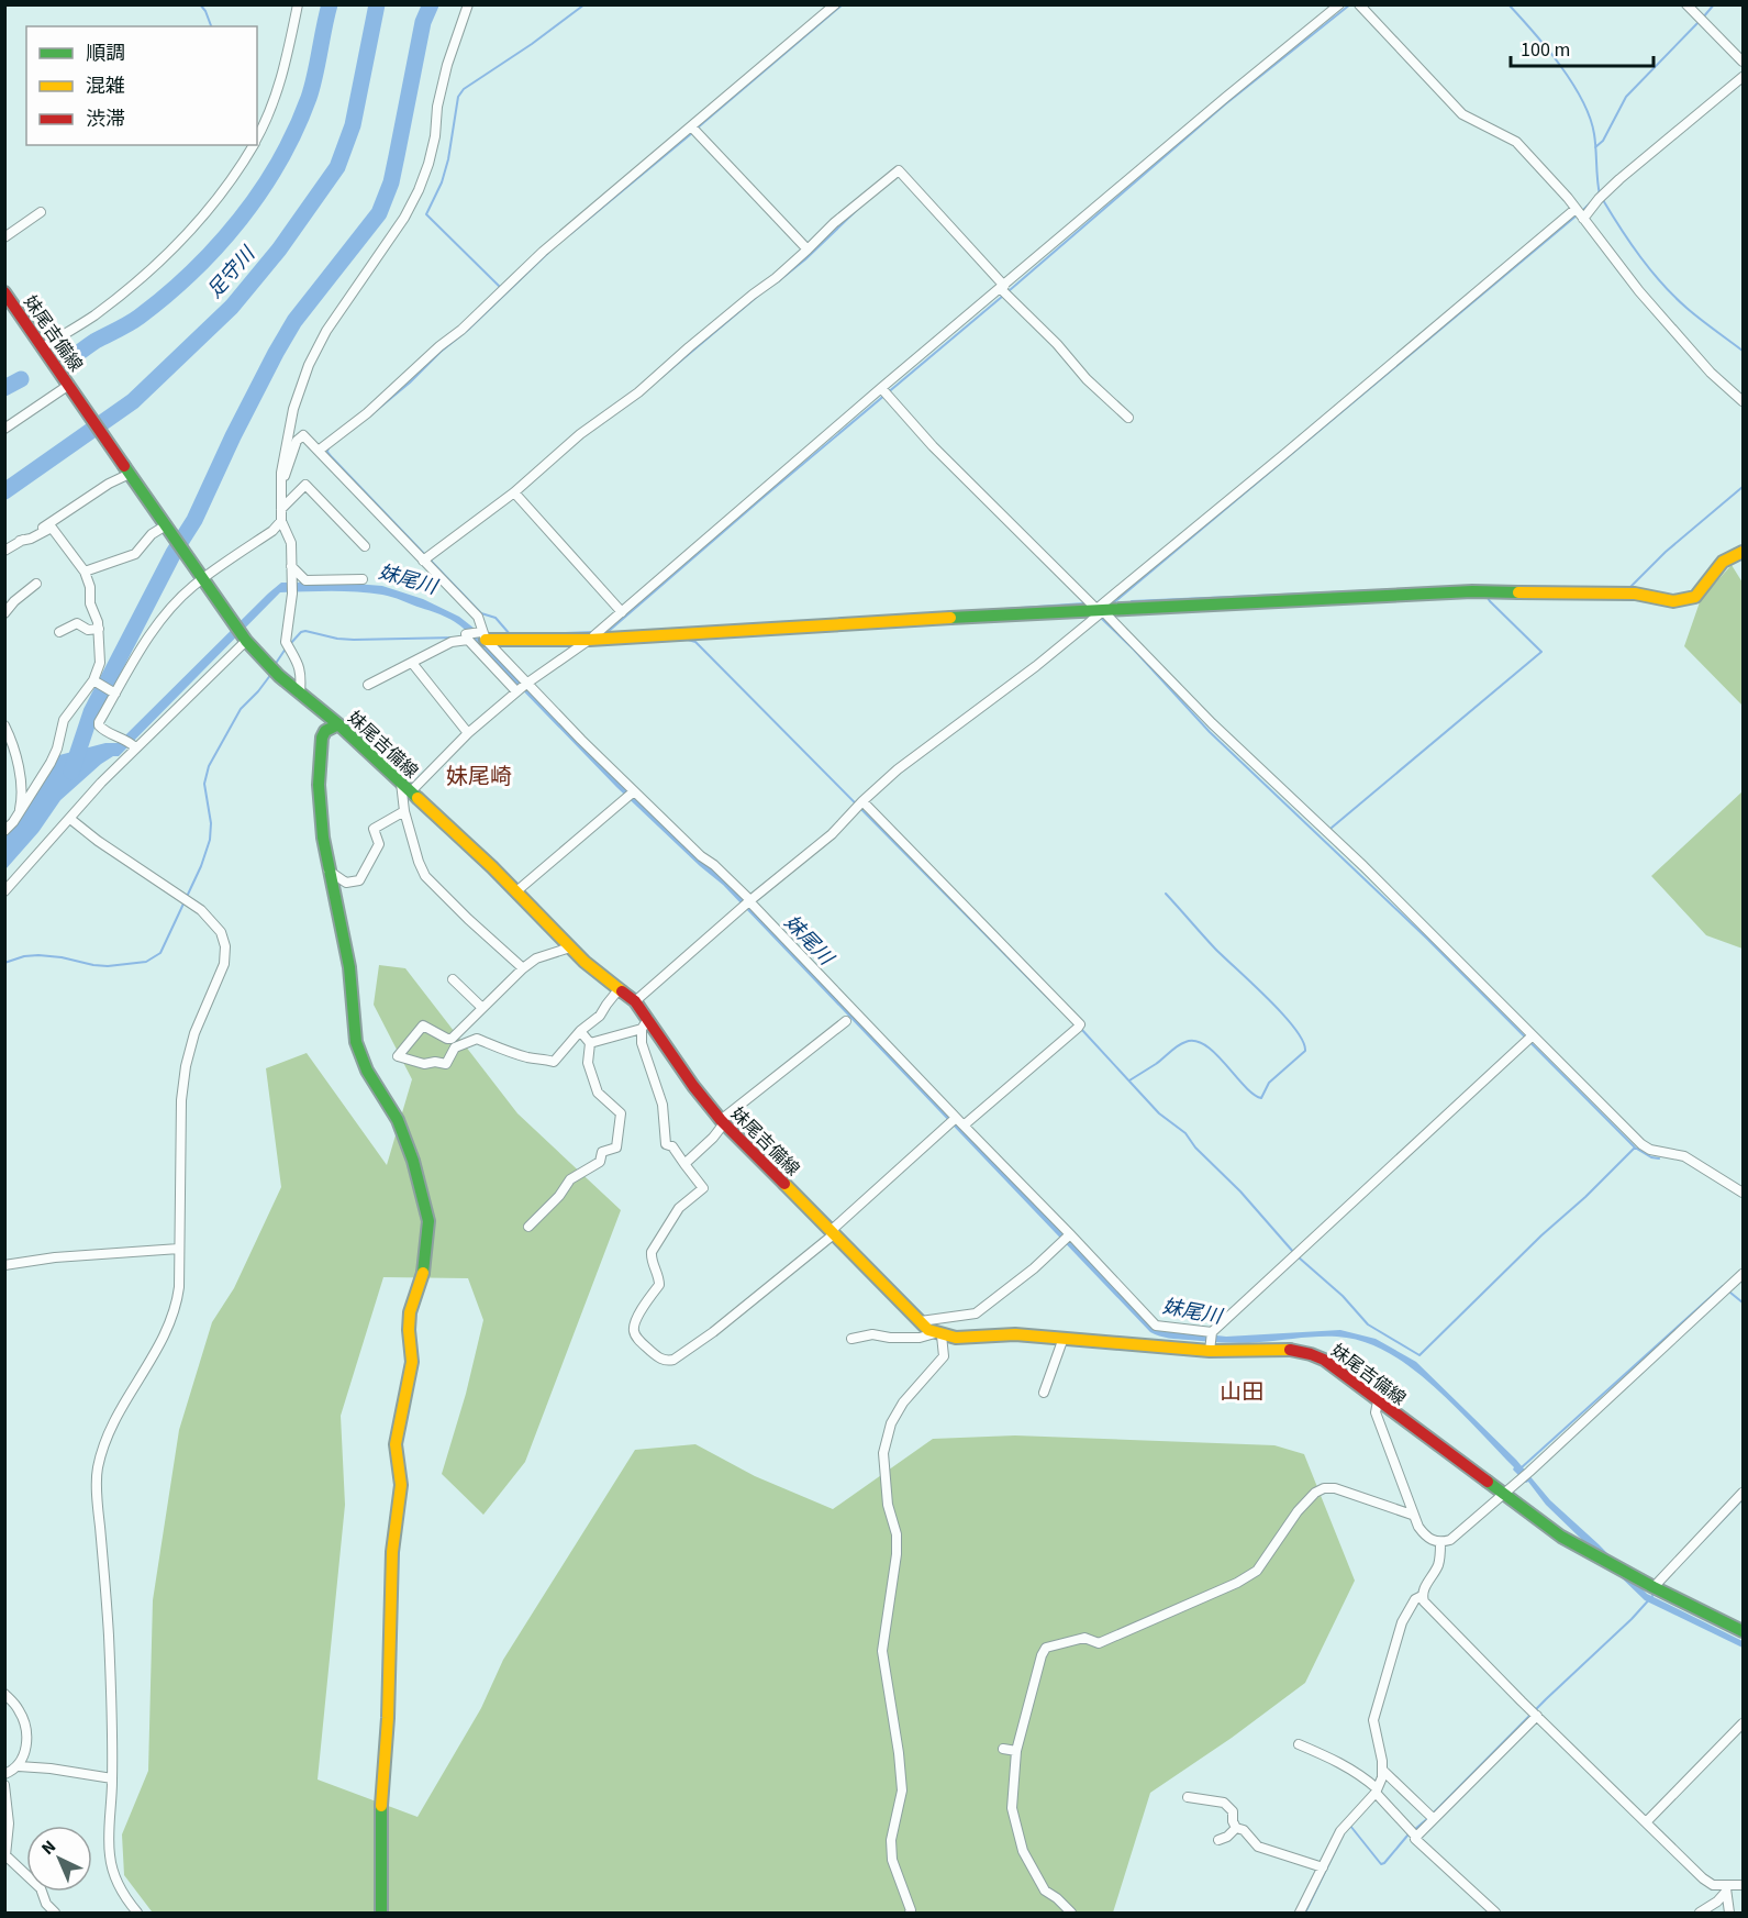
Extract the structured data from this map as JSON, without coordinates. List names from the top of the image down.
{
  "streets": {
    "street": ["妹尾吉備線"]
  },
  "districts": ["妹尾崎", "山田"],
  "water": ["足守川", "妹尾川"],
  "legend": ["順調", "混雑", "渋滞"],
  "scale_bar": "100 m",
  "north": "top left"
}
